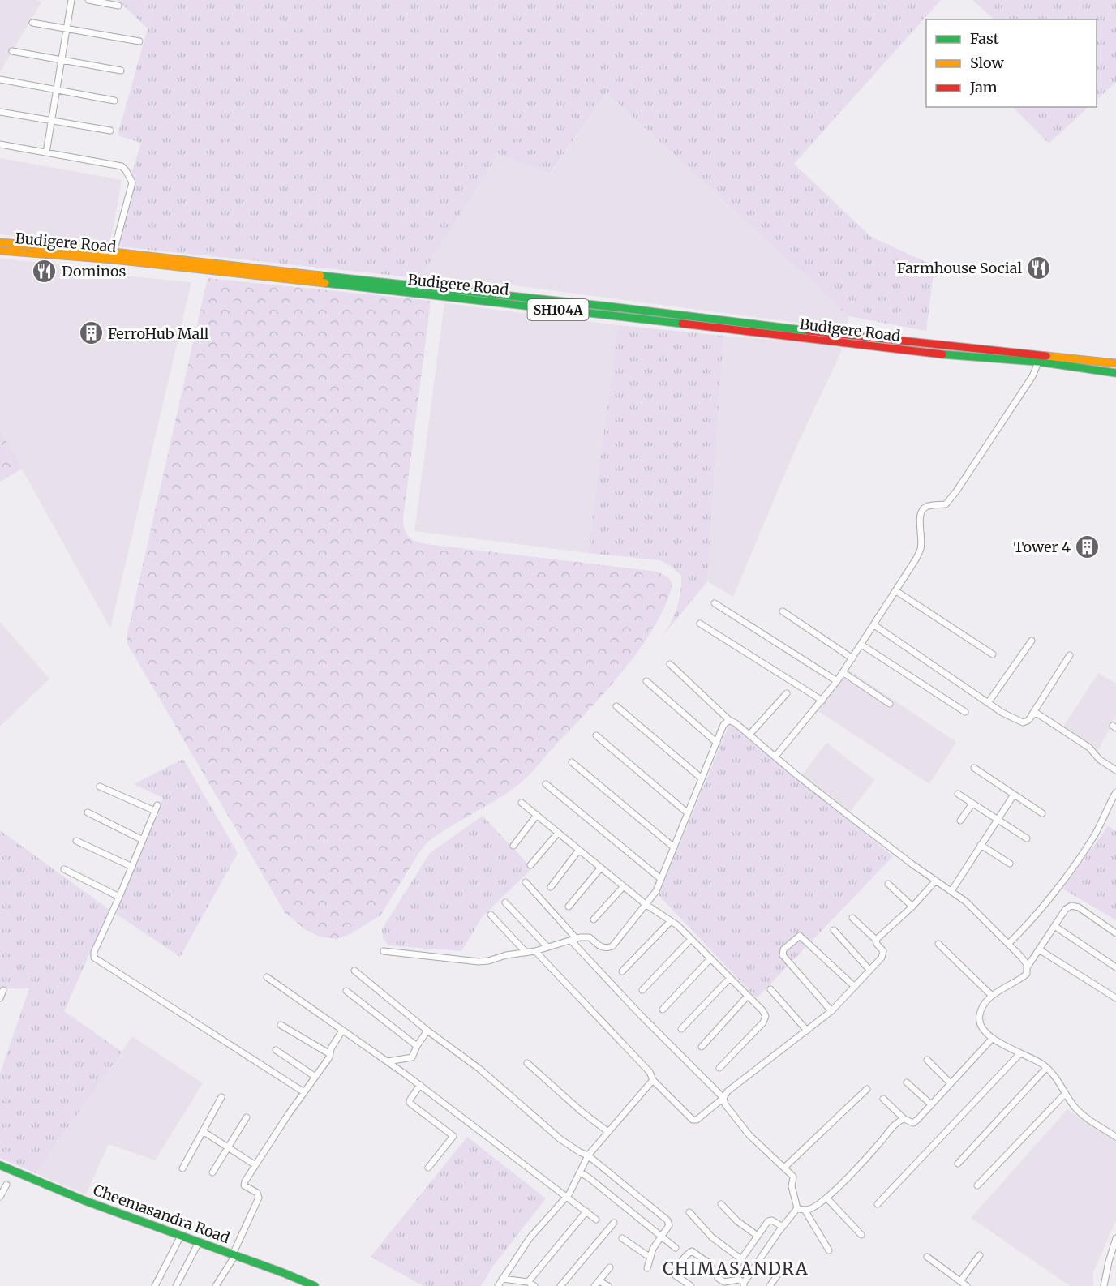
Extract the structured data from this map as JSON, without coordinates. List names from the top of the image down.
{
  "streets": {
    "main road": ["Budigere Road", "SH104A", "Cheemasandra Road"]
  },
  "districts": ["CHIMASANDRA"],
  "places": {
    "restaurant": ["Farmhouse Social", "Dominos"],
    "building": ["FerroHub Mall", "Tower 4"]
  },
  "legend": ["Fast", "Slow", "Jam"]
}
